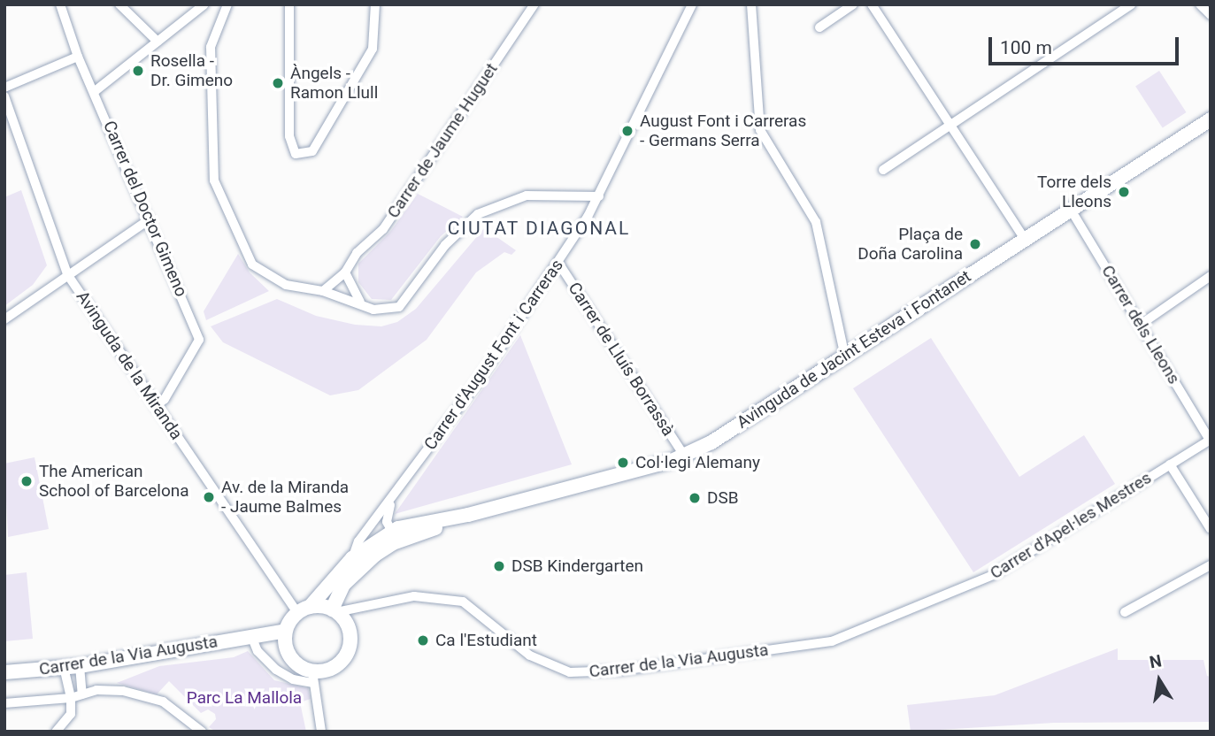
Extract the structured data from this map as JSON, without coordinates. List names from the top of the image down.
{
  "streets": {
    "street": [
      "Carrer de Jaume Huguet",
      "Carrer del Doctor Gimeno",
      "Carrer dels Lleons",
      "Avinguda de Jacint Esteva i Fontanet",
      "Carrer d'August Font i Carreras",
      "Carrer de Lluís Borrassà",
      "Avinguda de la Miranda",
      "Carrer d'Apel·les Mestres",
      "Carrer de la Via Augusta"
    ]
  },
  "crossings": [
    ["Carrer del Doctor Gimeno", "Avinguda de la Miranda"],
    ["Carrer dels Lleons", "Avinguda de Jacint Esteva i Fontanet"],
    ["Carrer dels Lleons", "Carrer d'Apel·les Mestres"],
    ["Avinguda de Jacint Esteva i Fontanet", "Carrer d'August Font i Carreras"],
    ["Avinguda de Jacint Esteva i Fontanet", "Carrer de Lluís Borrassà"],
    ["Avinguda de Jacint Esteva i Fontanet", "Avinguda de la Miranda"],
    ["Avinguda de Jacint Esteva i Fontanet", "Carrer de la Via Augusta"],
    ["Carrer d'August Font i Carreras", "Carrer de Lluís Borrassà"],
    ["Avinguda de la Miranda", "Carrer de la Via Augusta"],
    ["Carrer d'Apel·les Mestres", "Carrer de la Via Augusta"]
  ],
  "districts": ["CIUTAT DIAGONAL"],
  "parks": ["Parc La Mallola"],
  "places": [
    "Rosella - Dr. Gimeno",
    "Àngels - Ramon Llull",
    "August Font i Carreras - Germans Serra",
    "Torre dels Lleons",
    "Plaça de Doña Carolina",
    "Col·legi Alemany",
    "The American School of Barcelona",
    "Av. de la Miranda - Jaume Balmes",
    "DSB",
    "DSB Kindergarten",
    "Ca l'Estudiant"
  ],
  "scale_bar": "100 m",
  "north": "top"
}
